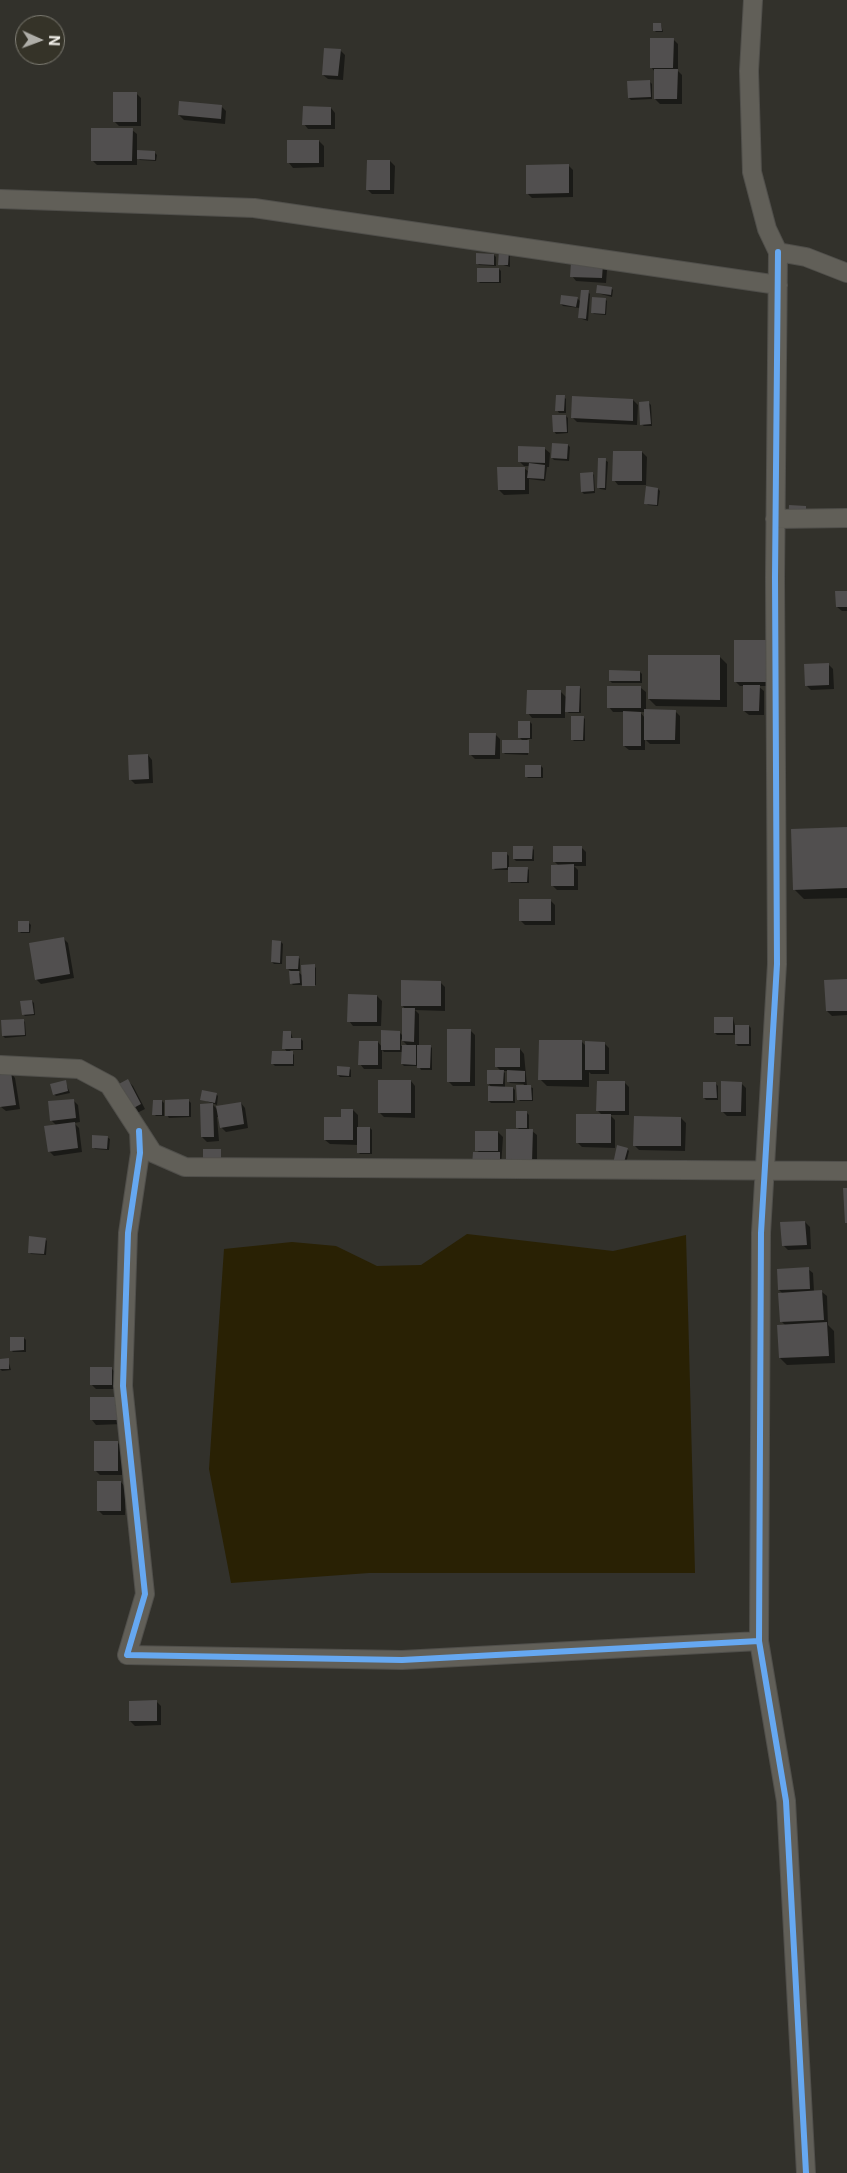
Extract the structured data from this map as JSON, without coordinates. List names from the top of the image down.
{
  "north": "right"
}
